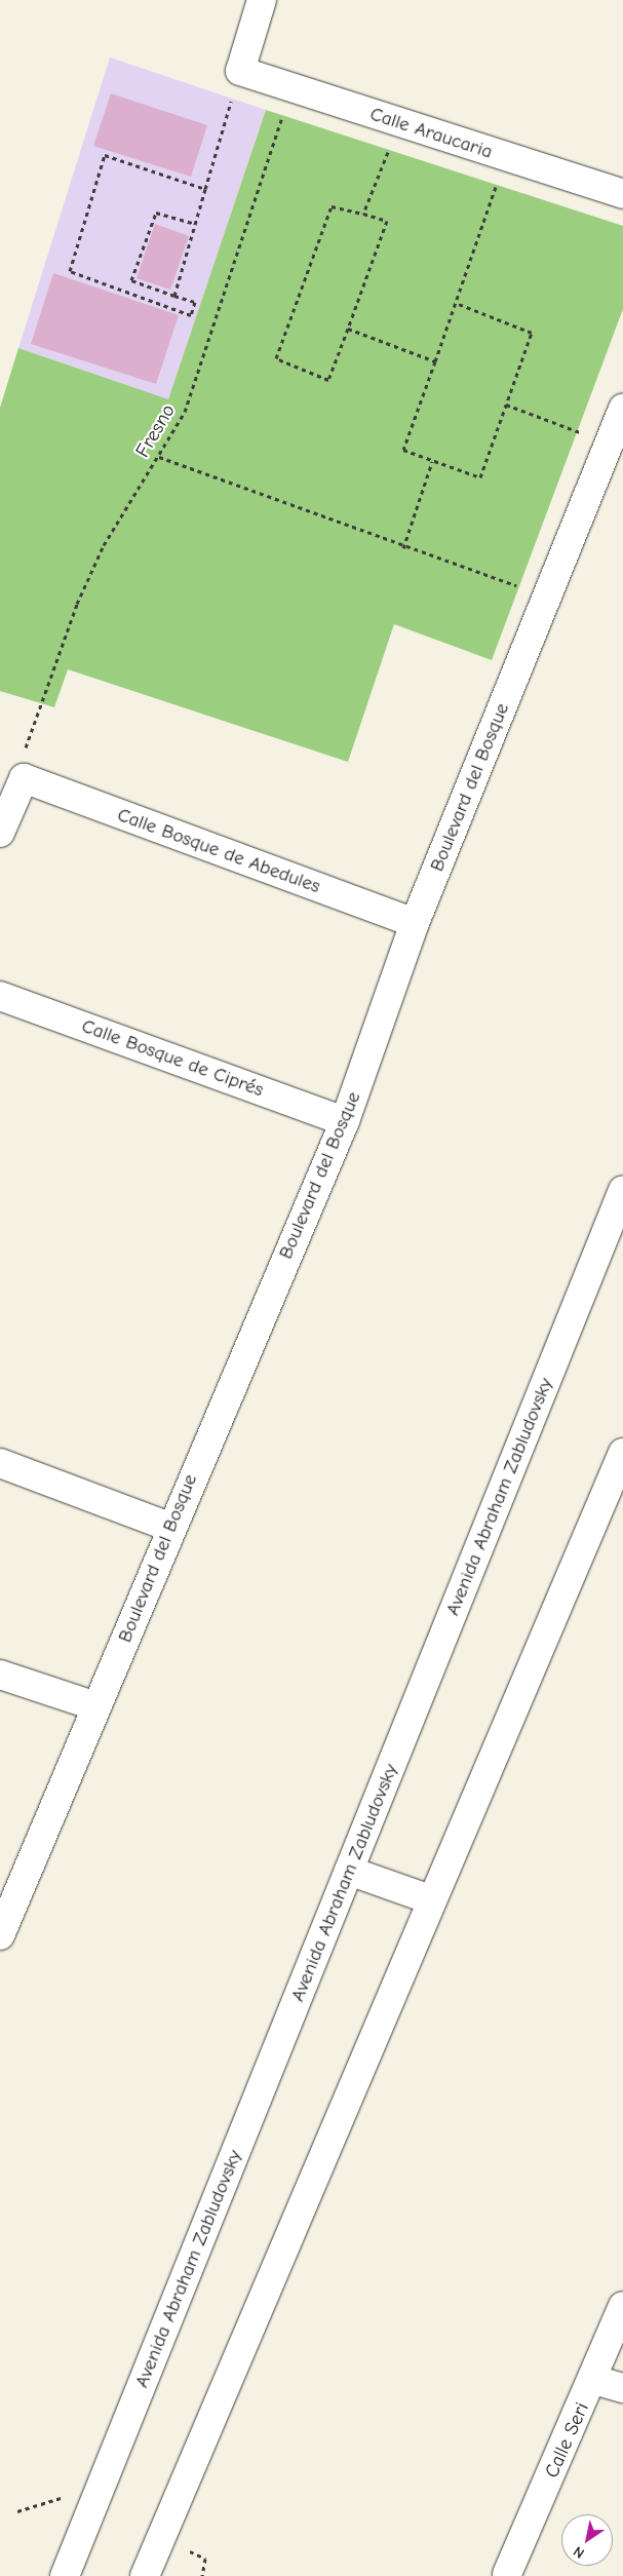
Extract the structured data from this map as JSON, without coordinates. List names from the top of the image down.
{
  "streets": {
    "street": [
      "Calle Araucaria",
      "Boulevard del Bosque",
      "Calle Bosque de Abedules",
      "Calle Bosque de Ciprés",
      "Avenida Abraham Zabludovsky",
      "Calle Seri"
    ],
    "path": ["Fresno"]
  },
  "crossings": [
    ["Calle Araucaria", "Fresno"],
    ["Fresno", "Calle Bosque de Abedules"],
    ["Boulevard del Bosque", "Calle Bosque de Abedules"],
    ["Boulevard del Bosque", "Calle Bosque de Ciprés"]
  ],
  "north": "bottom left"
}
